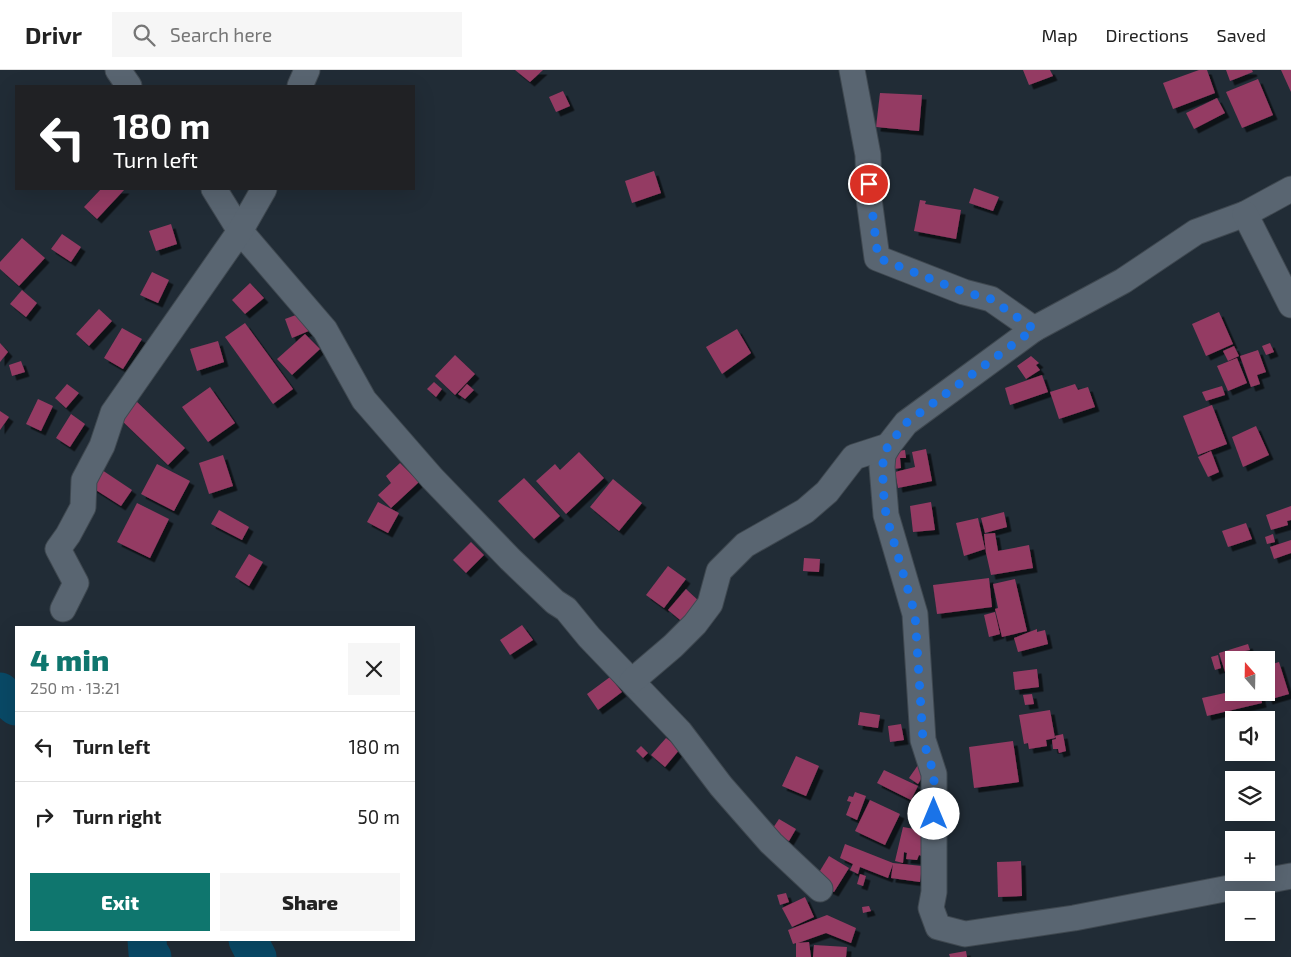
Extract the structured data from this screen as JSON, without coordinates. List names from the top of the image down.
{
  "north": "top",
  "page": {
    "header": "Drivr",
    "search": "Search here",
    "nav": ["Map", "Directions", "Saved"],
    "turn": ["180 m", "Turn left"],
    "heading": ["4 min", "250 m · 13:21"],
    "map_buttons": ["+", "−"],
    "list": [
      {
        "name": "Turn left",
        "value": "180 m"
      },
      {
        "name": "Turn right",
        "value": "50 m"
      }
    ],
    "buttons": ["Exit", "Share"]
  }
}
